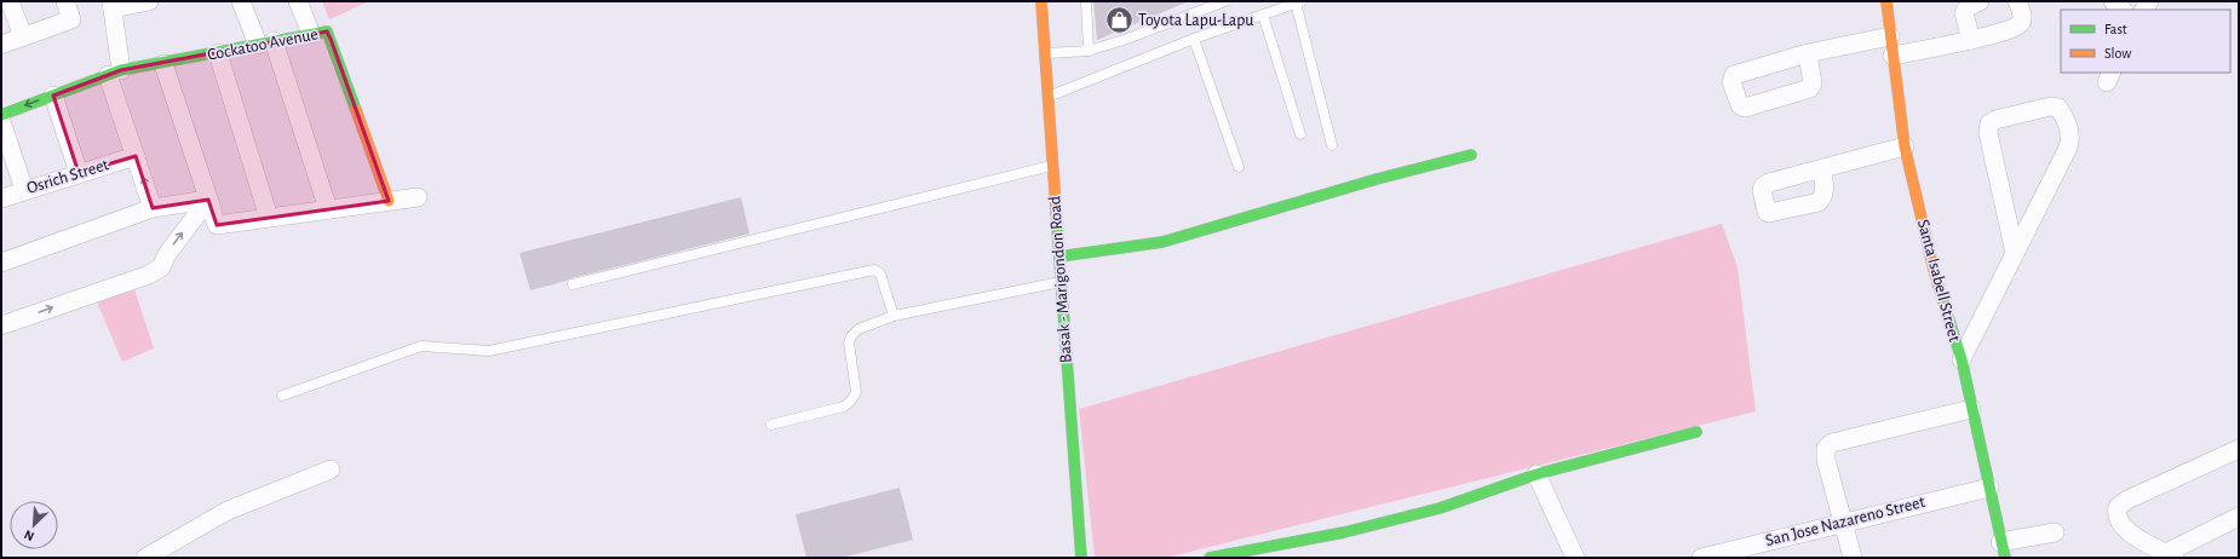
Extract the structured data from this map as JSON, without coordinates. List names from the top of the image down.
{
  "streets": {
    "street": [
      "Cockatoo Avenue",
      "Osrich Street",
      "Basak - Marigondon Road",
      "Santa Isabell Street",
      "San Jose Nazareno Street"
    ]
  },
  "crossings": [
    ["Santa Isabell Street", "San Jose Nazareno Street"]
  ],
  "places": {
    "shop": ["Toyota Lapu-Lapu"]
  },
  "legend": ["Fast", "Slow"],
  "north": "bottom left"
}
